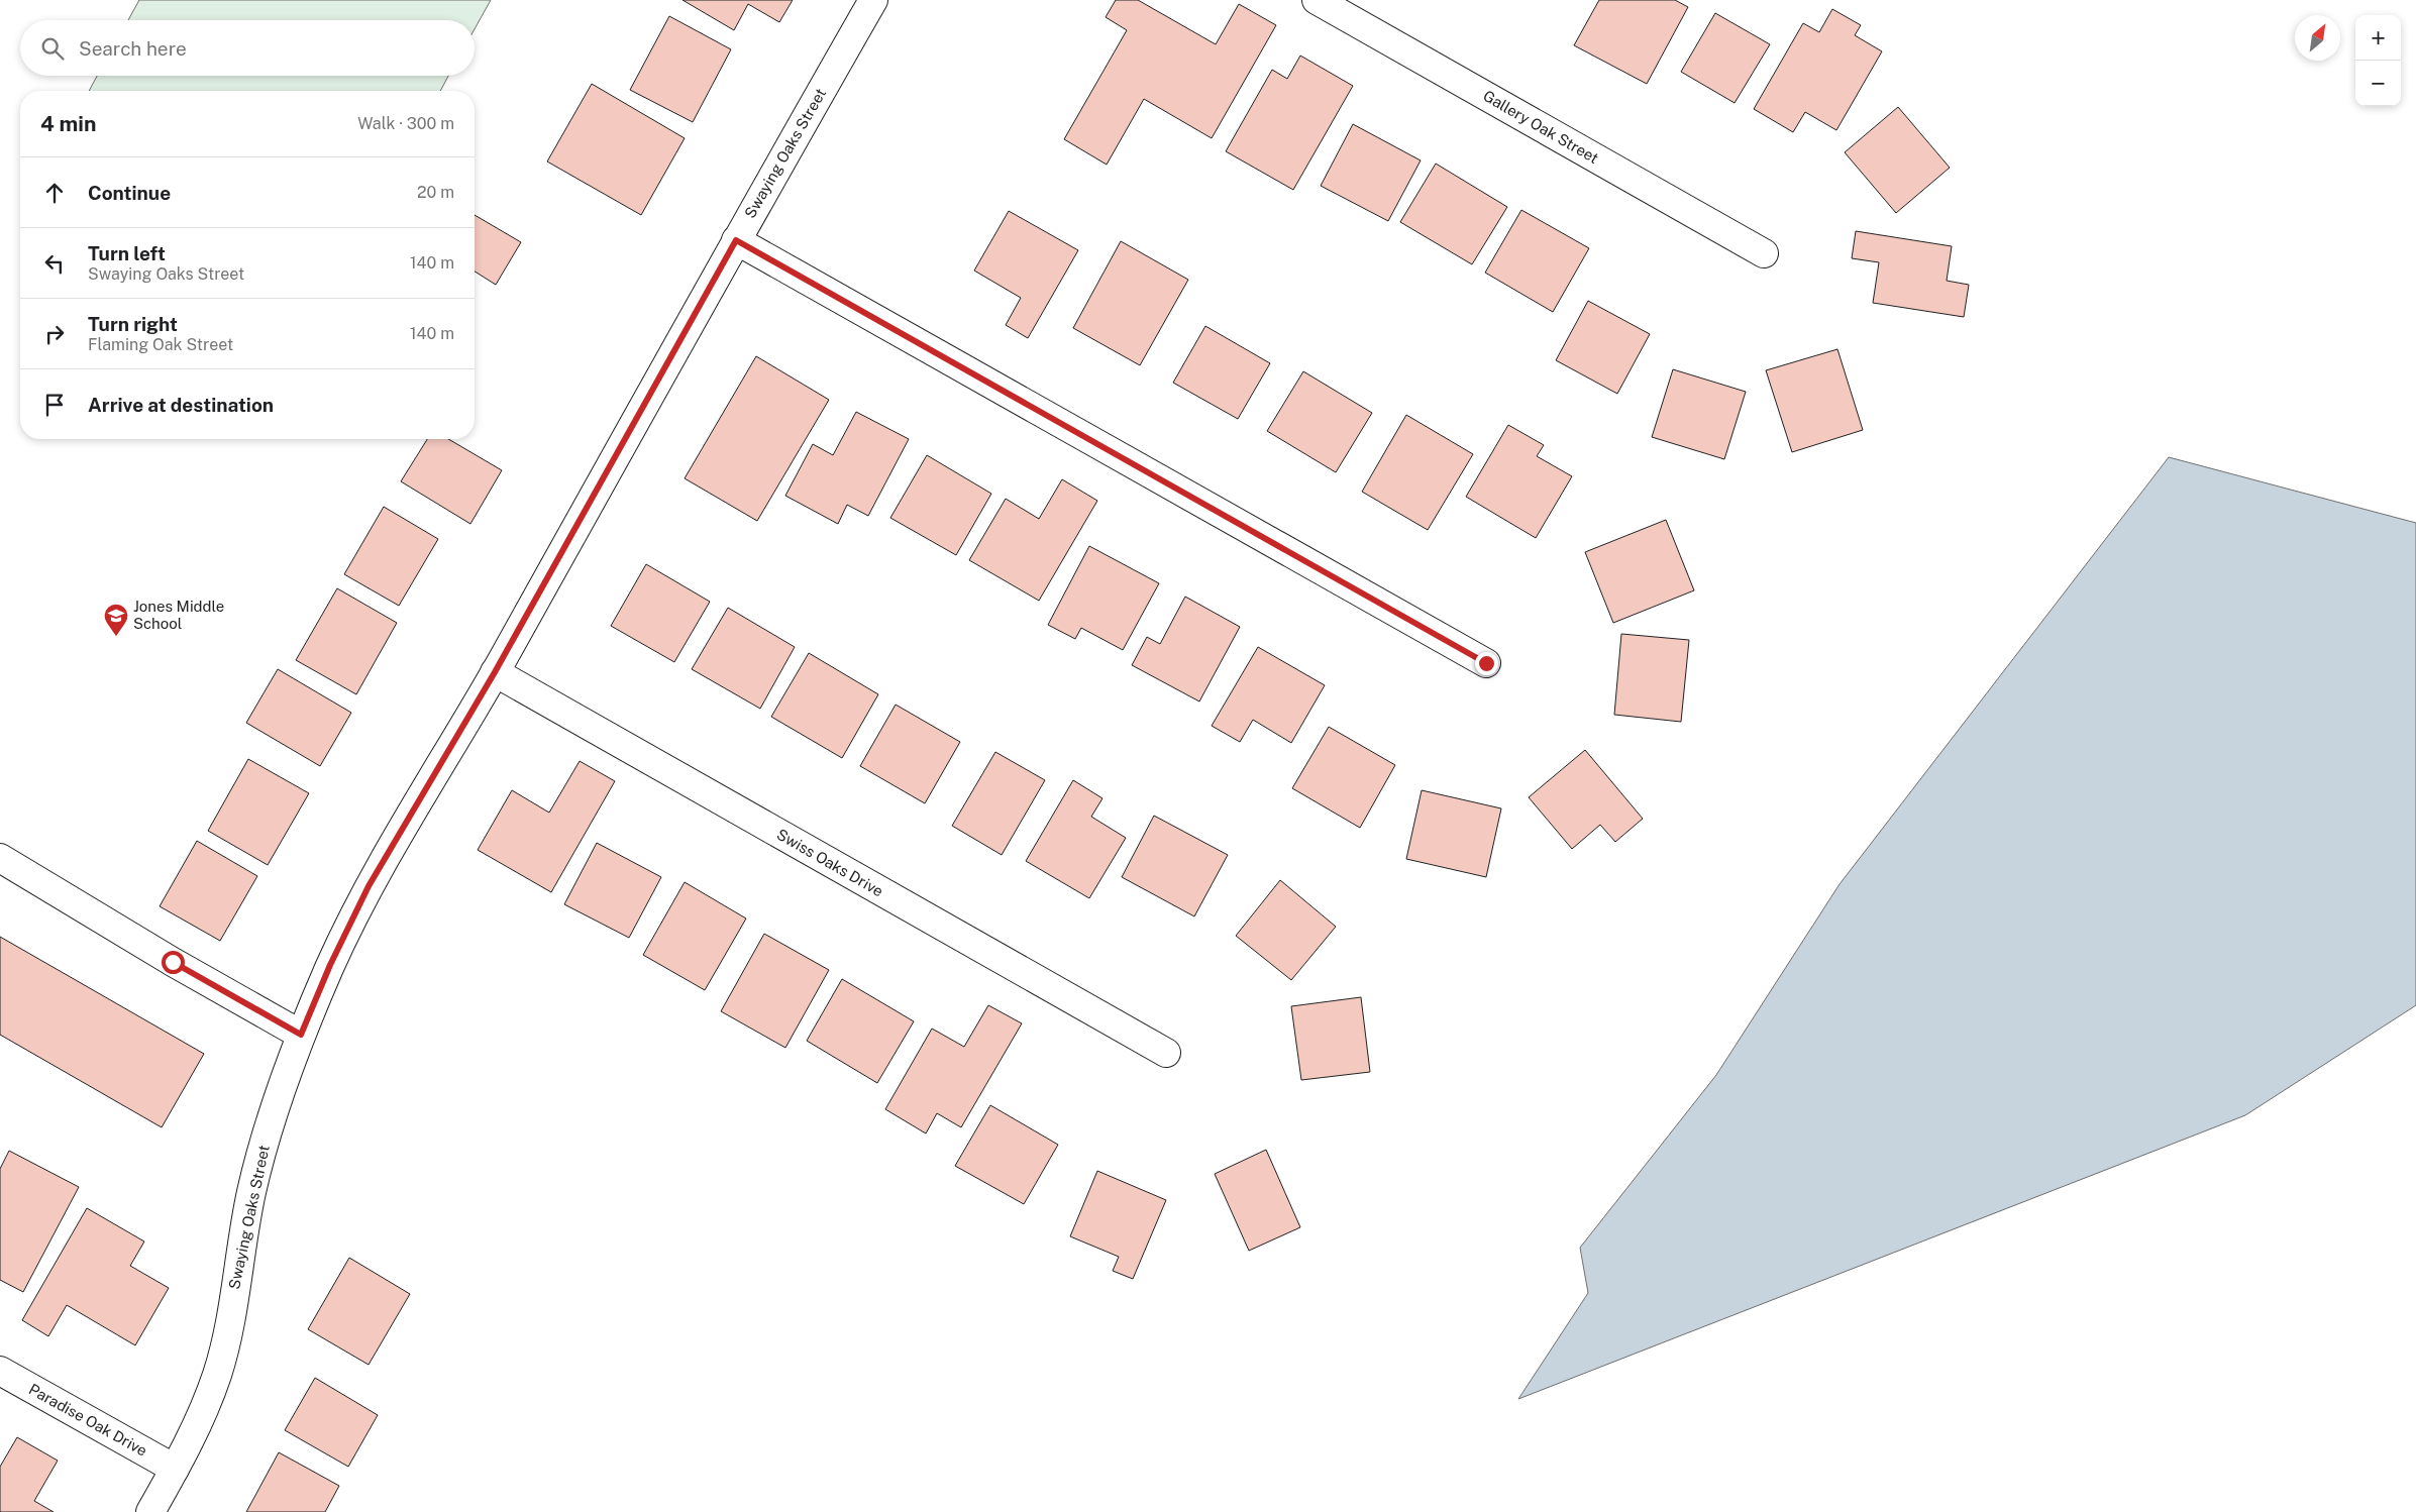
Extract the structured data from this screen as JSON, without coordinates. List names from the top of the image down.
{
  "streets": {
    "street": [
      "Gallery Oak Street",
      "Swaying Oaks Street",
      "Swiss Oaks Drive",
      "Paradise Oak Drive"
    ]
  },
  "crossings": [
    ["Swaying Oaks Street", "Swiss Oaks Drive"],
    ["Swaying Oaks Street", "Paradise Oak Drive"]
  ],
  "places": {
    "school or university": ["Jones Middle School"]
  },
  "north": "top right",
  "page": {
    "map_buttons": ["+", "−"],
    "search": "Search here",
    "heading": ["4 min", "Walk · 300 m"],
    "list": [
      ["Continue", "20 m"],
      ["Turn left", "Swaying Oaks Street", "140 m"],
      ["Turn right", "Flaming Oak Street", "140 m"],
      "Arrive at destination"
    ]
  }
}
